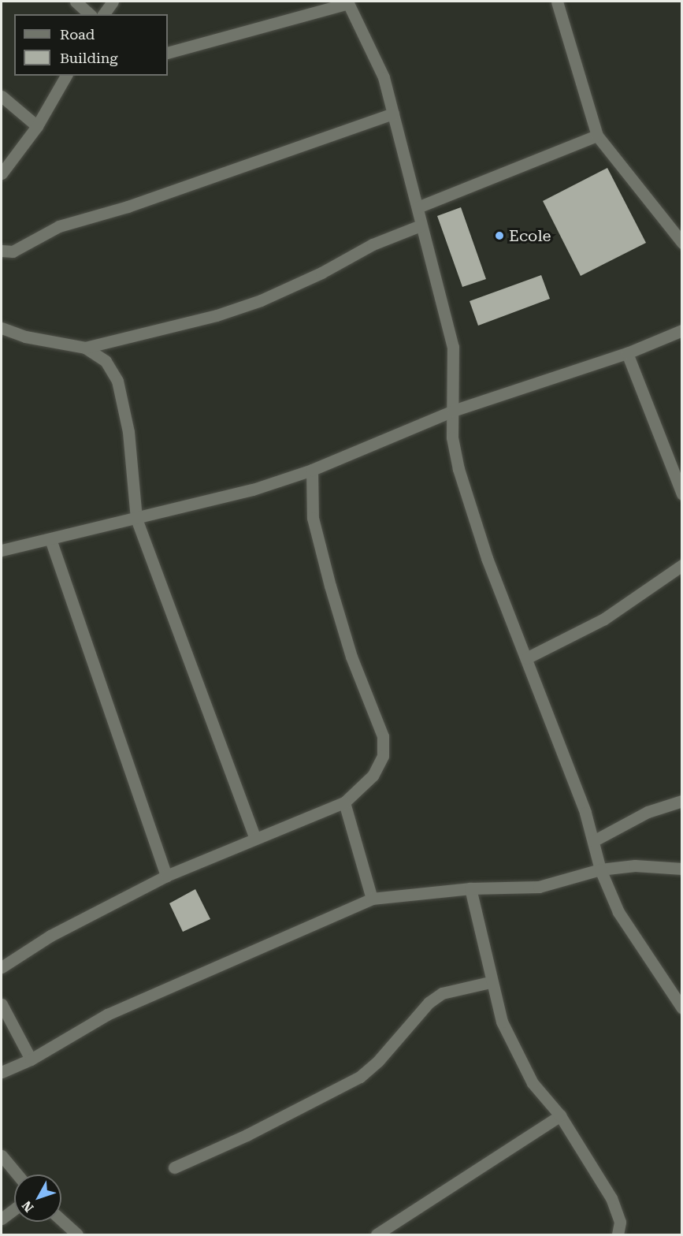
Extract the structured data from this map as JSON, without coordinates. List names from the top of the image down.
{
  "places": ["Ecole"],
  "legend": ["Road", "Building"],
  "north": "bottom left"
}
